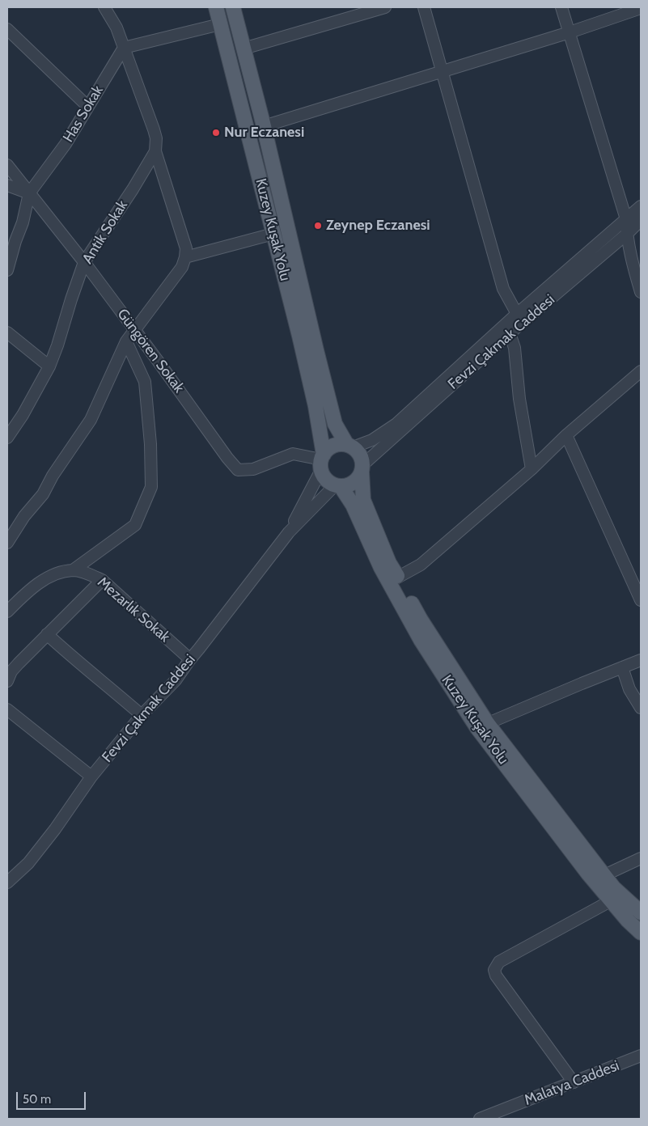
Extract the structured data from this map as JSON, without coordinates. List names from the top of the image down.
{
  "streets": {
    "main road": ["Kuzey Kuşak Yolu"],
    "street": [
      "Has Sokak",
      "Antik Sokak",
      "Fevzi Çakmak Caddesi",
      "Güngören Sokak",
      "Mezarlık Sokak",
      "Malatya Caddesi"
    ]
  },
  "crossings": [
    ["Has Sokak", "Güngören Sokak"],
    ["Kuzey Kuşak Yolu", "Fevzi Çakmak Caddesi"],
    ["Kuzey Kuşak Yolu", "Güngören Sokak"],
    ["Antik Sokak", "Güngören Sokak"],
    ["Fevzi Çakmak Caddesi", "Güngören Sokak"],
    ["Fevzi Çakmak Caddesi", "Mezarlık Sokak"]
  ],
  "places": ["Nur Eczanesi", "Zeynep Eczanesi"],
  "scale_bar": "50 m"
}
